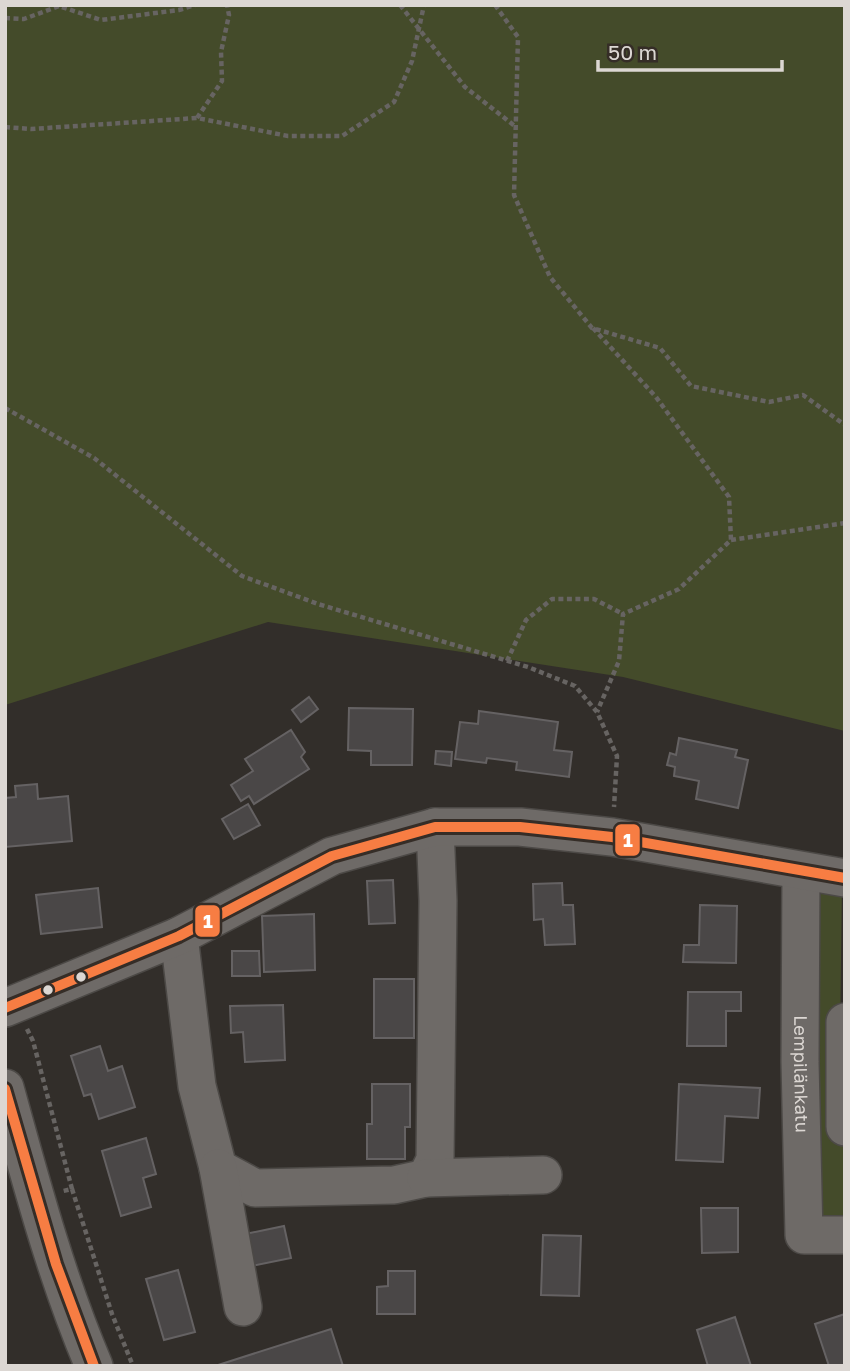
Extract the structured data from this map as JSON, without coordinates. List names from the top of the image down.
{
  "streets": {
    "street": ["Lempilänkatu"]
  },
  "lines": ["transit line 1"],
  "scale_bar": "50 m"
}
